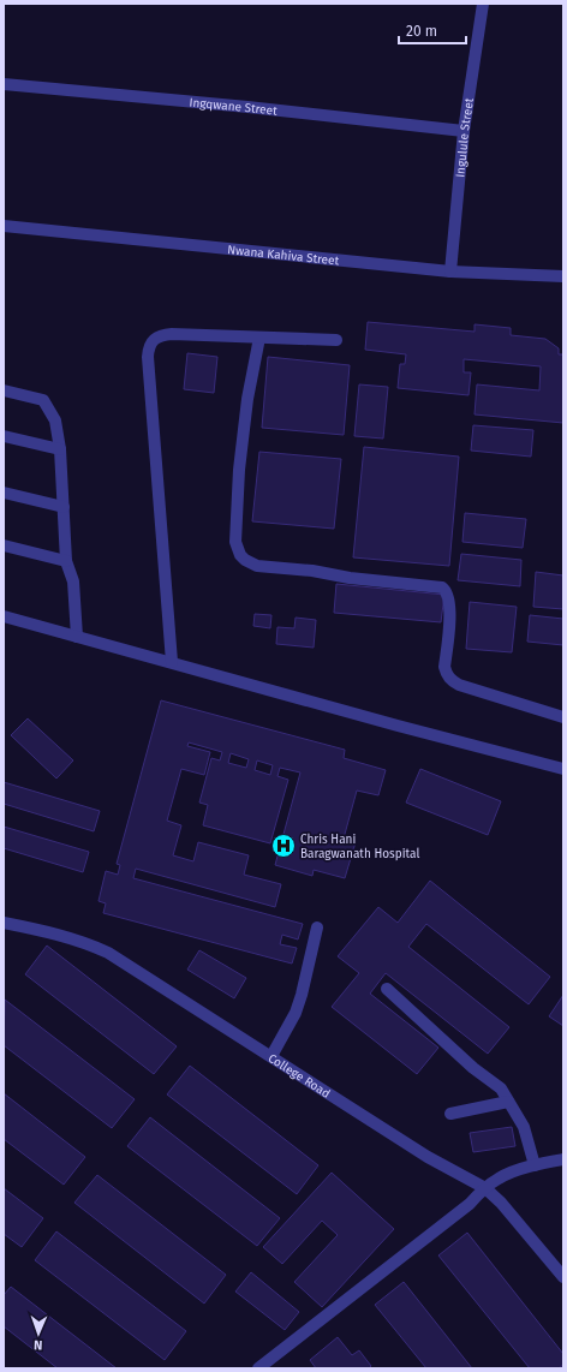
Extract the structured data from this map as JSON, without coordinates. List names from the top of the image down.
{
  "streets": {
    "street": [
      "Ingqwane Street",
      "Ingulule Street",
      "Nwana Kahiva Street",
      "College Road"
    ]
  },
  "crossings": [
    ["Ingqwane Street", "Ingulule Street"],
    ["Ingulule Street", "Nwana Kahiva Street"]
  ],
  "places": {
    "hospital": ["Chris Hani Baragwanath Hospital"]
  },
  "scale_bar": "20 m",
  "north": "bottom"
}
